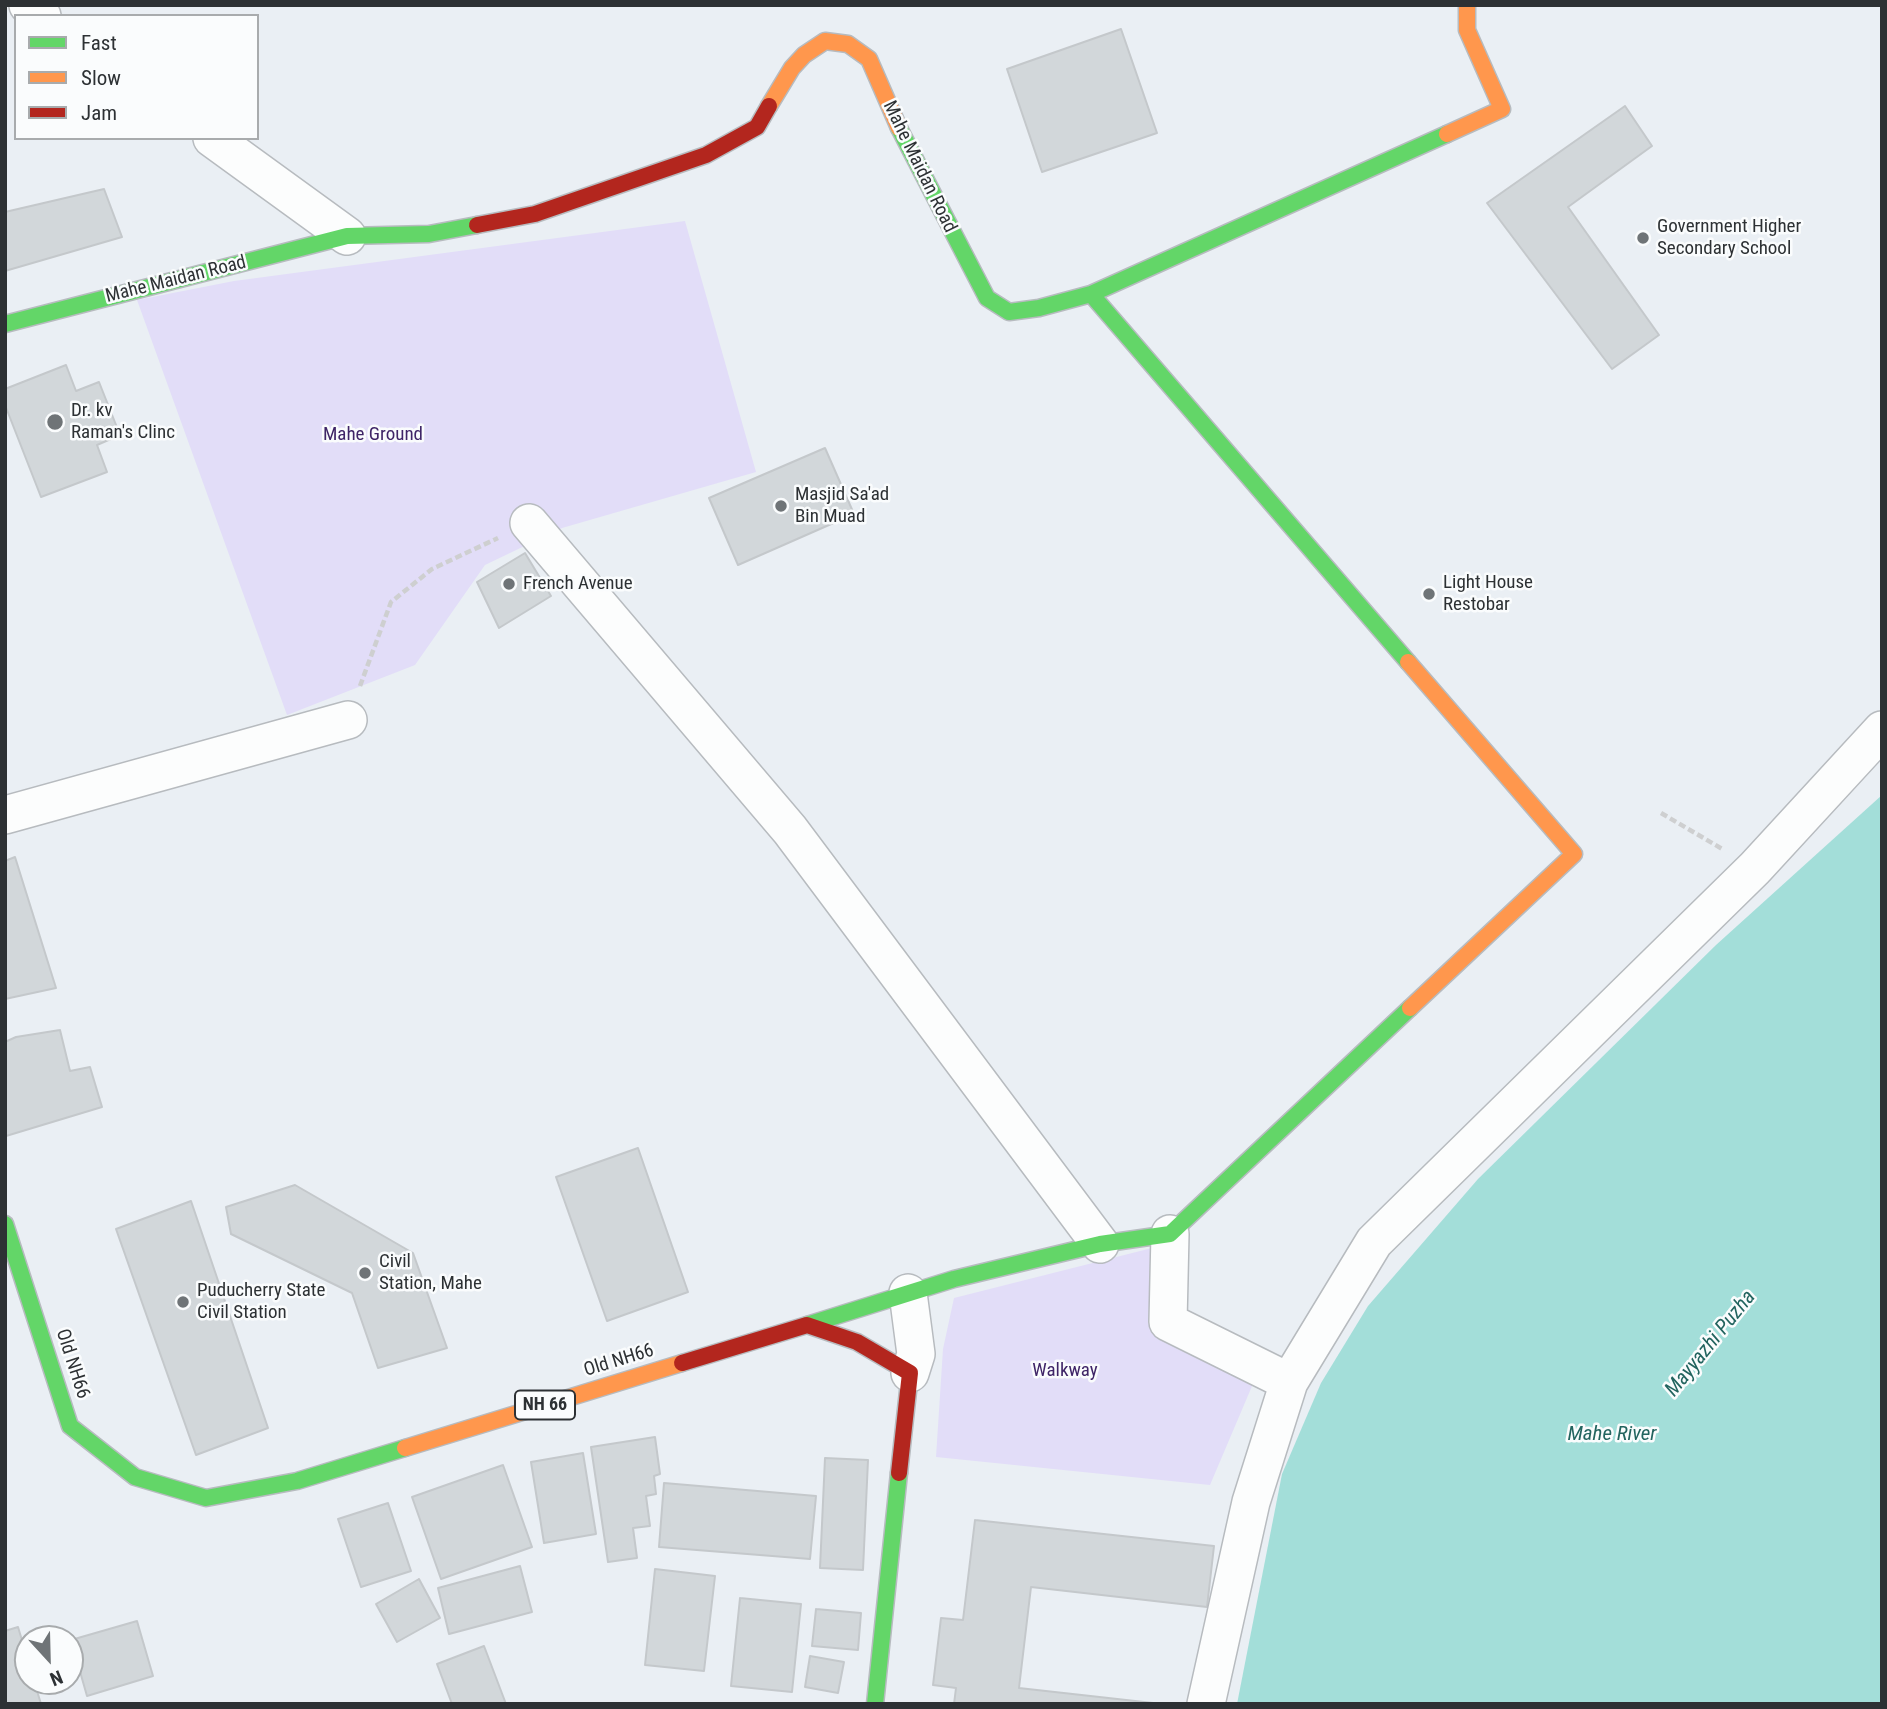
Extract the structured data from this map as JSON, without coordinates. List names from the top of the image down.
{
  "streets": {
    "street": ["Mahe Maidan Road", "Old NH66", "NH 66"]
  },
  "water": ["Mayyazhi Puzha", "Mahe River"],
  "parks": ["Mahe Ground", "Walkway"],
  "places": [
    "Government Higher Secondary School",
    "Dr. kv Raman's Clinc",
    "Masjid Sa'ad Bin Muad",
    "French Avenue",
    "Light House Restobar",
    "Civil Station, Mahe",
    "Puducherry State Civil Station"
  ],
  "legend": ["Fast", "Slow", "Jam"],
  "north": "bottom"
}
